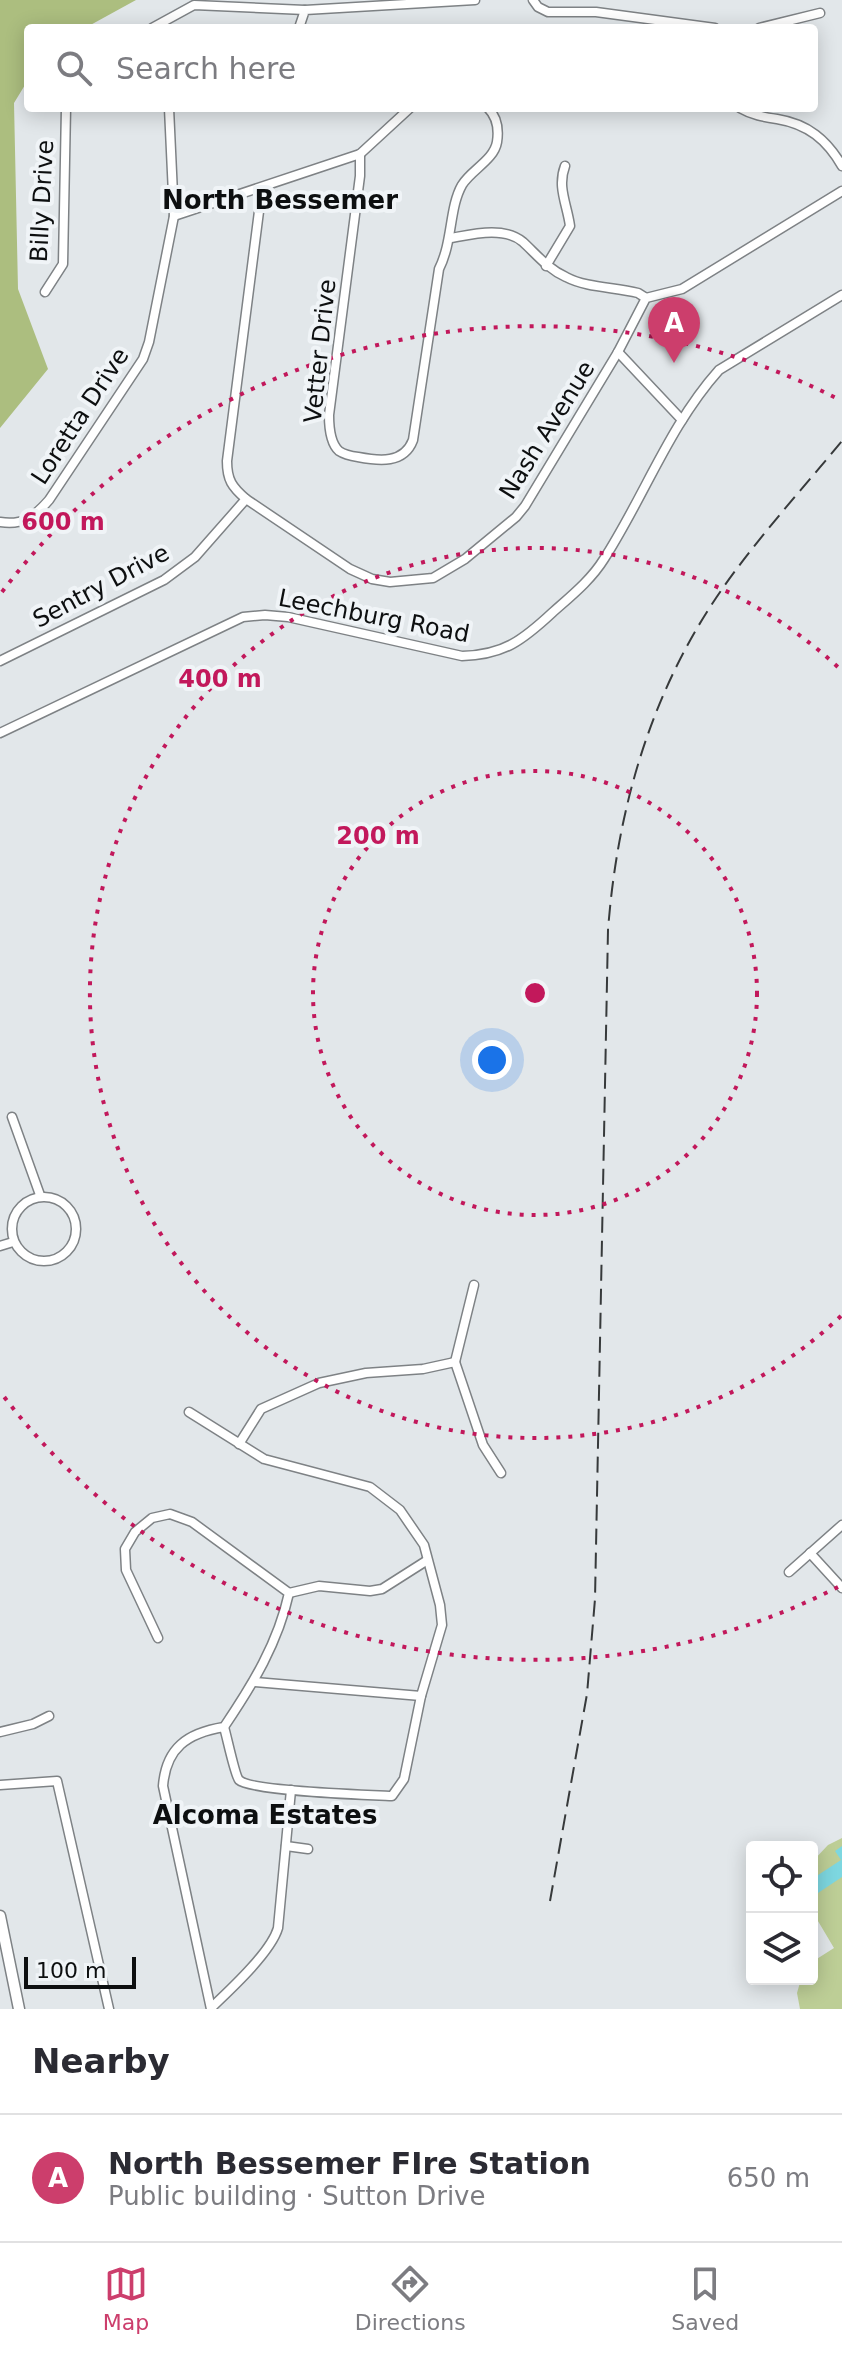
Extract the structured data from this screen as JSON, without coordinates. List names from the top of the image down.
{
  "streets": {
    "street": [
      "Billy Drive",
      "Vetter Drive",
      "Loretta Drive",
      "Nash Avenue",
      "Sentry Drive",
      "Leechburg Road"
    ]
  },
  "crossings": [
    ["Nash Avenue", "Sentry Drive"]
  ],
  "districts": ["North Bessemer", "Alcoma Estates"],
  "scale_bar": "100 m",
  "page": {
    "search": "Search here",
    "pins": "A",
    "scale": "100 m",
    "heading": "Nearby",
    "list": [
      {
        "mark": "A",
        "name": "North Bessemer FIre Station",
        "note": "Public building · Sutton Drive",
        "value": "650 m"
      }
    ],
    "nav": ["Map", "Directions", "Saved"]
  },
  "rings": ["600 m", "400 m", "200 m"]
}
